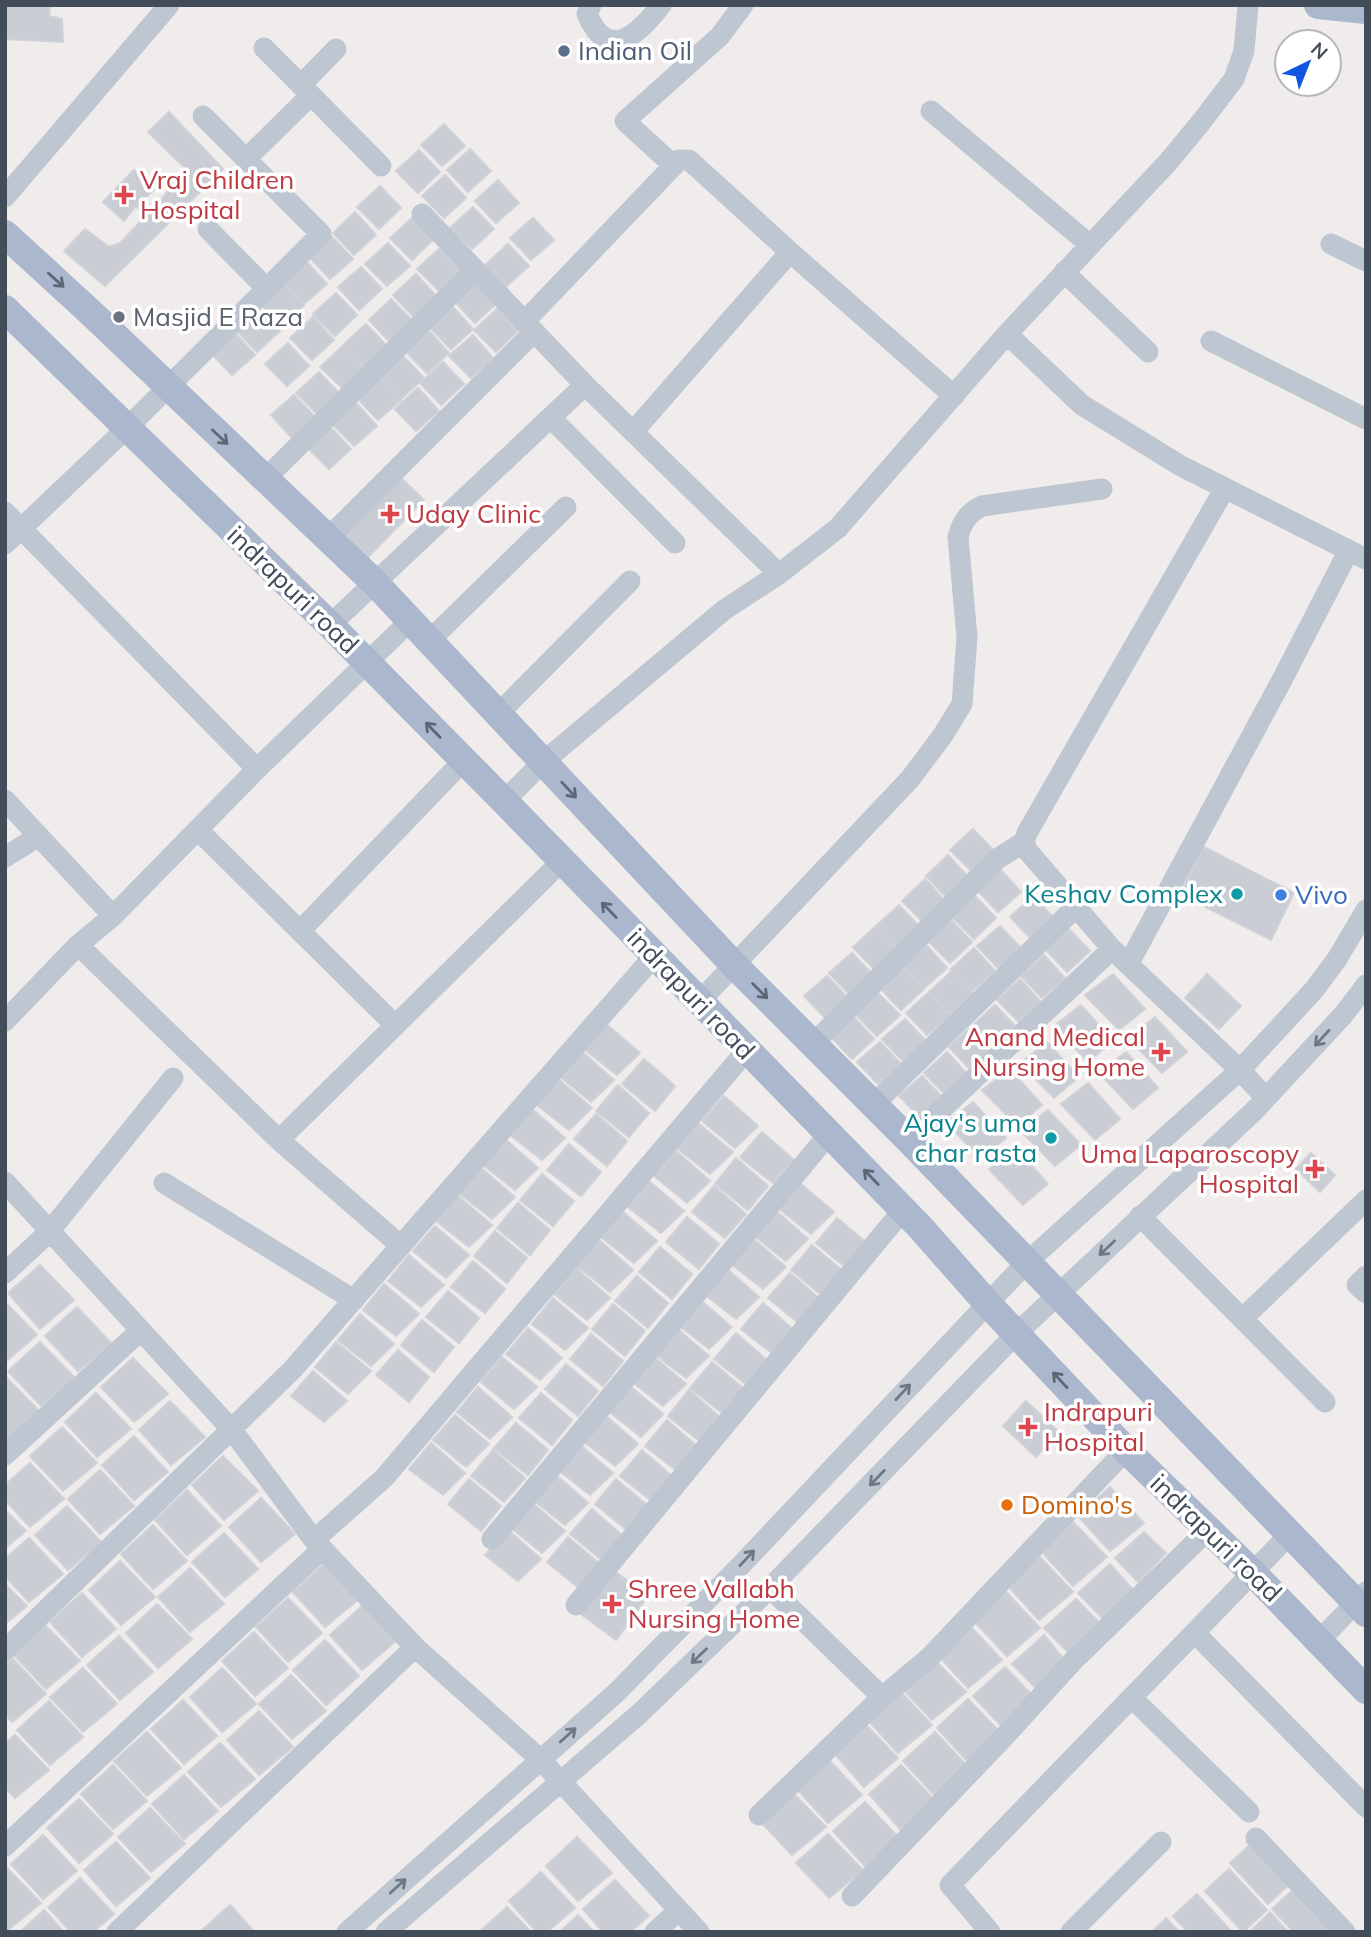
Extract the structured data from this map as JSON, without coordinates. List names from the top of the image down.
{
  "streets": {
    "main road": ["indrapuri road"]
  },
  "places": {
    "other": [
      "Indian Oil",
      "Masjid E Raza",
      "Keshav Complex",
      "Vivo",
      "Ajay's uma char rasta",
      "Domino's"
    ],
    "health": [
      "Vraj Children Hospital",
      "Uday Clinic",
      "Anand Medical Nursing Home",
      "Uma Laparoscopy Hospital",
      "Indrapuri Hospital",
      "Shree Vallabh Nursing Home"
    ]
  },
  "north": "top right"
}
